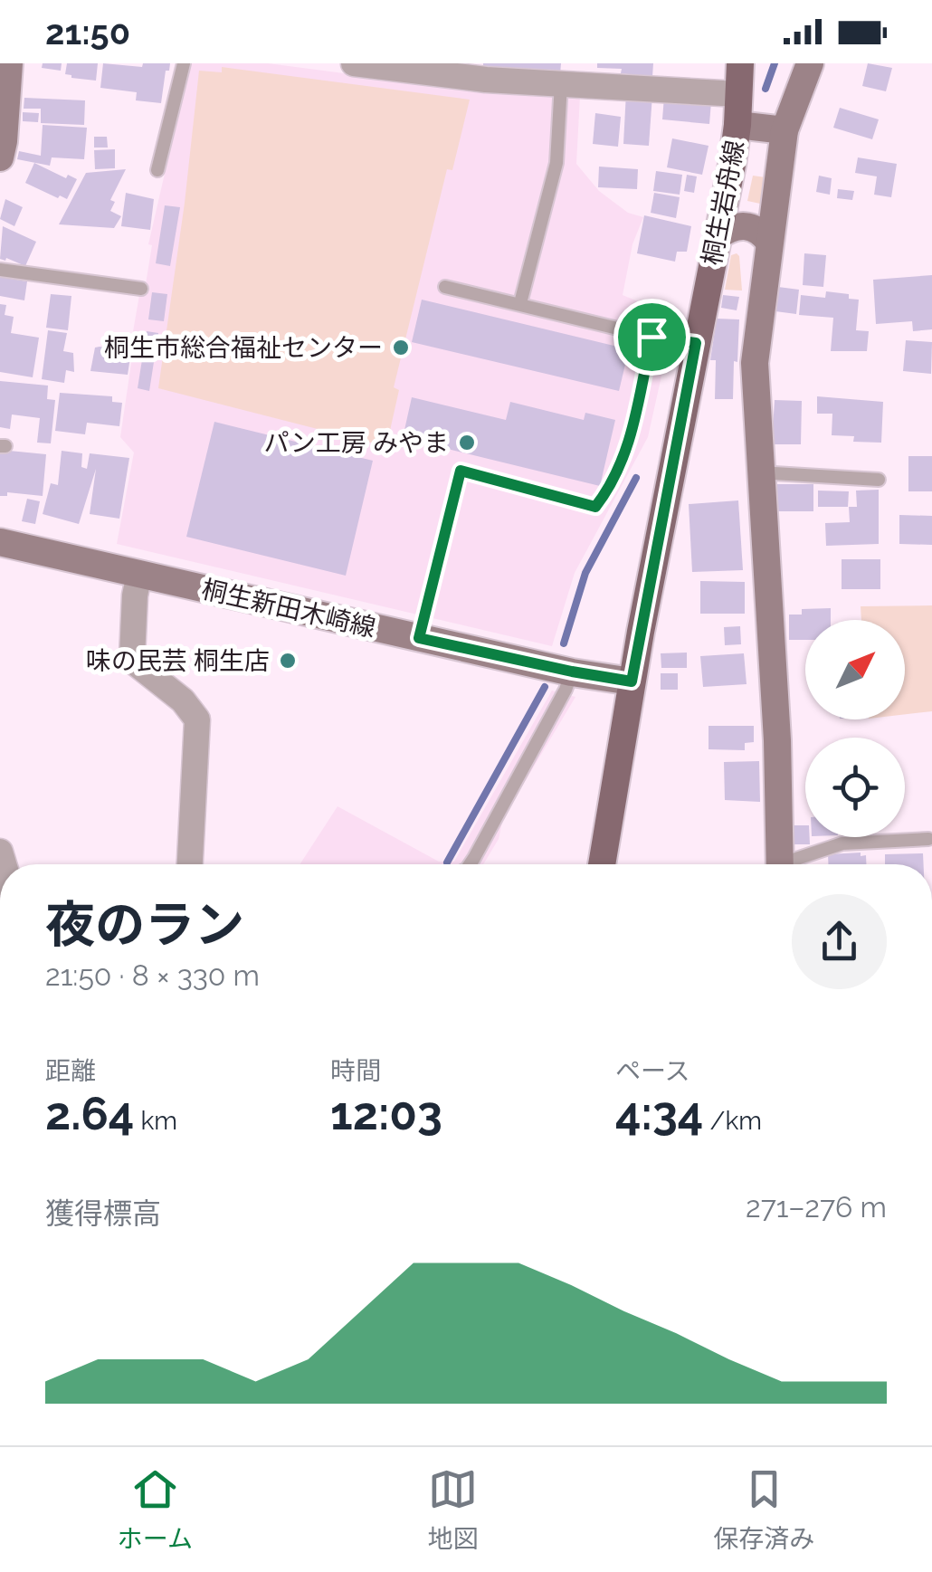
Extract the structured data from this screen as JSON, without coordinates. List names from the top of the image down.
{
  "streets": {
    "main road": ["桐生岩舟線"],
    "street": ["桐生新田木崎線"]
  },
  "crossings": [
    ["桐生岩舟線", "桐生新田木崎線"]
  ],
  "places": ["桐生市総合福祉センター", "パン工房 みやま", "味の民芸 桐生店"],
  "north": "top right",
  "page": {
    "status": "21:50",
    "heading": ["夜のラン", "21:50 · 8 × 330 m"],
    "stats": [
      ["距離", "2.64 km"],
      ["時間", "12:03"],
      ["ペース", "4:34 /km"]
    ],
    "chart": ["獲得標高", "271–276 m"],
    "tabs": ["ホーム", "地図", "保存済み"]
  }
}
